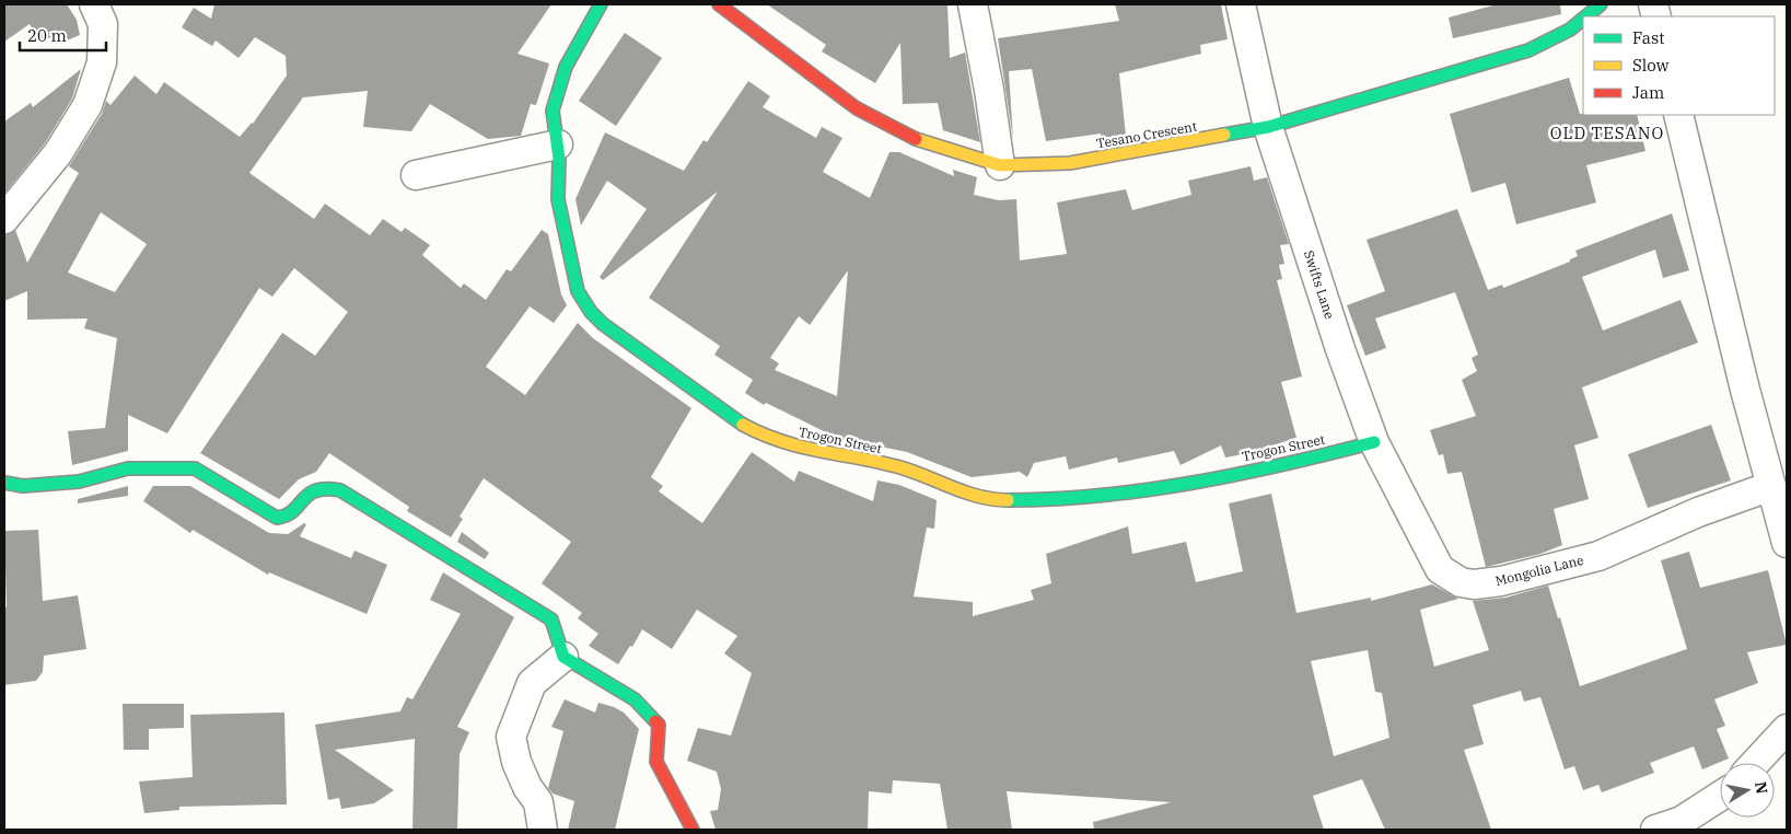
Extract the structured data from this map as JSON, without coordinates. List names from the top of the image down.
{
  "streets": {
    "street": [
      "Tesano Crescent",
      "Swifts Lane",
      "Trogon Street",
      "Mongolia Lane"
    ]
  },
  "crossings": [
    ["Tesano Crescent", "Swifts Lane"],
    ["Swifts Lane", "Trogon Street"],
    ["Swifts Lane", "Mongolia Lane"],
    ["Trogon Street", "Mongolia Lane"]
  ],
  "districts": ["OLD TESANO"],
  "legend": ["Fast", "Slow", "Jam"],
  "scale_bar": "20 m",
  "north": "right"
}
